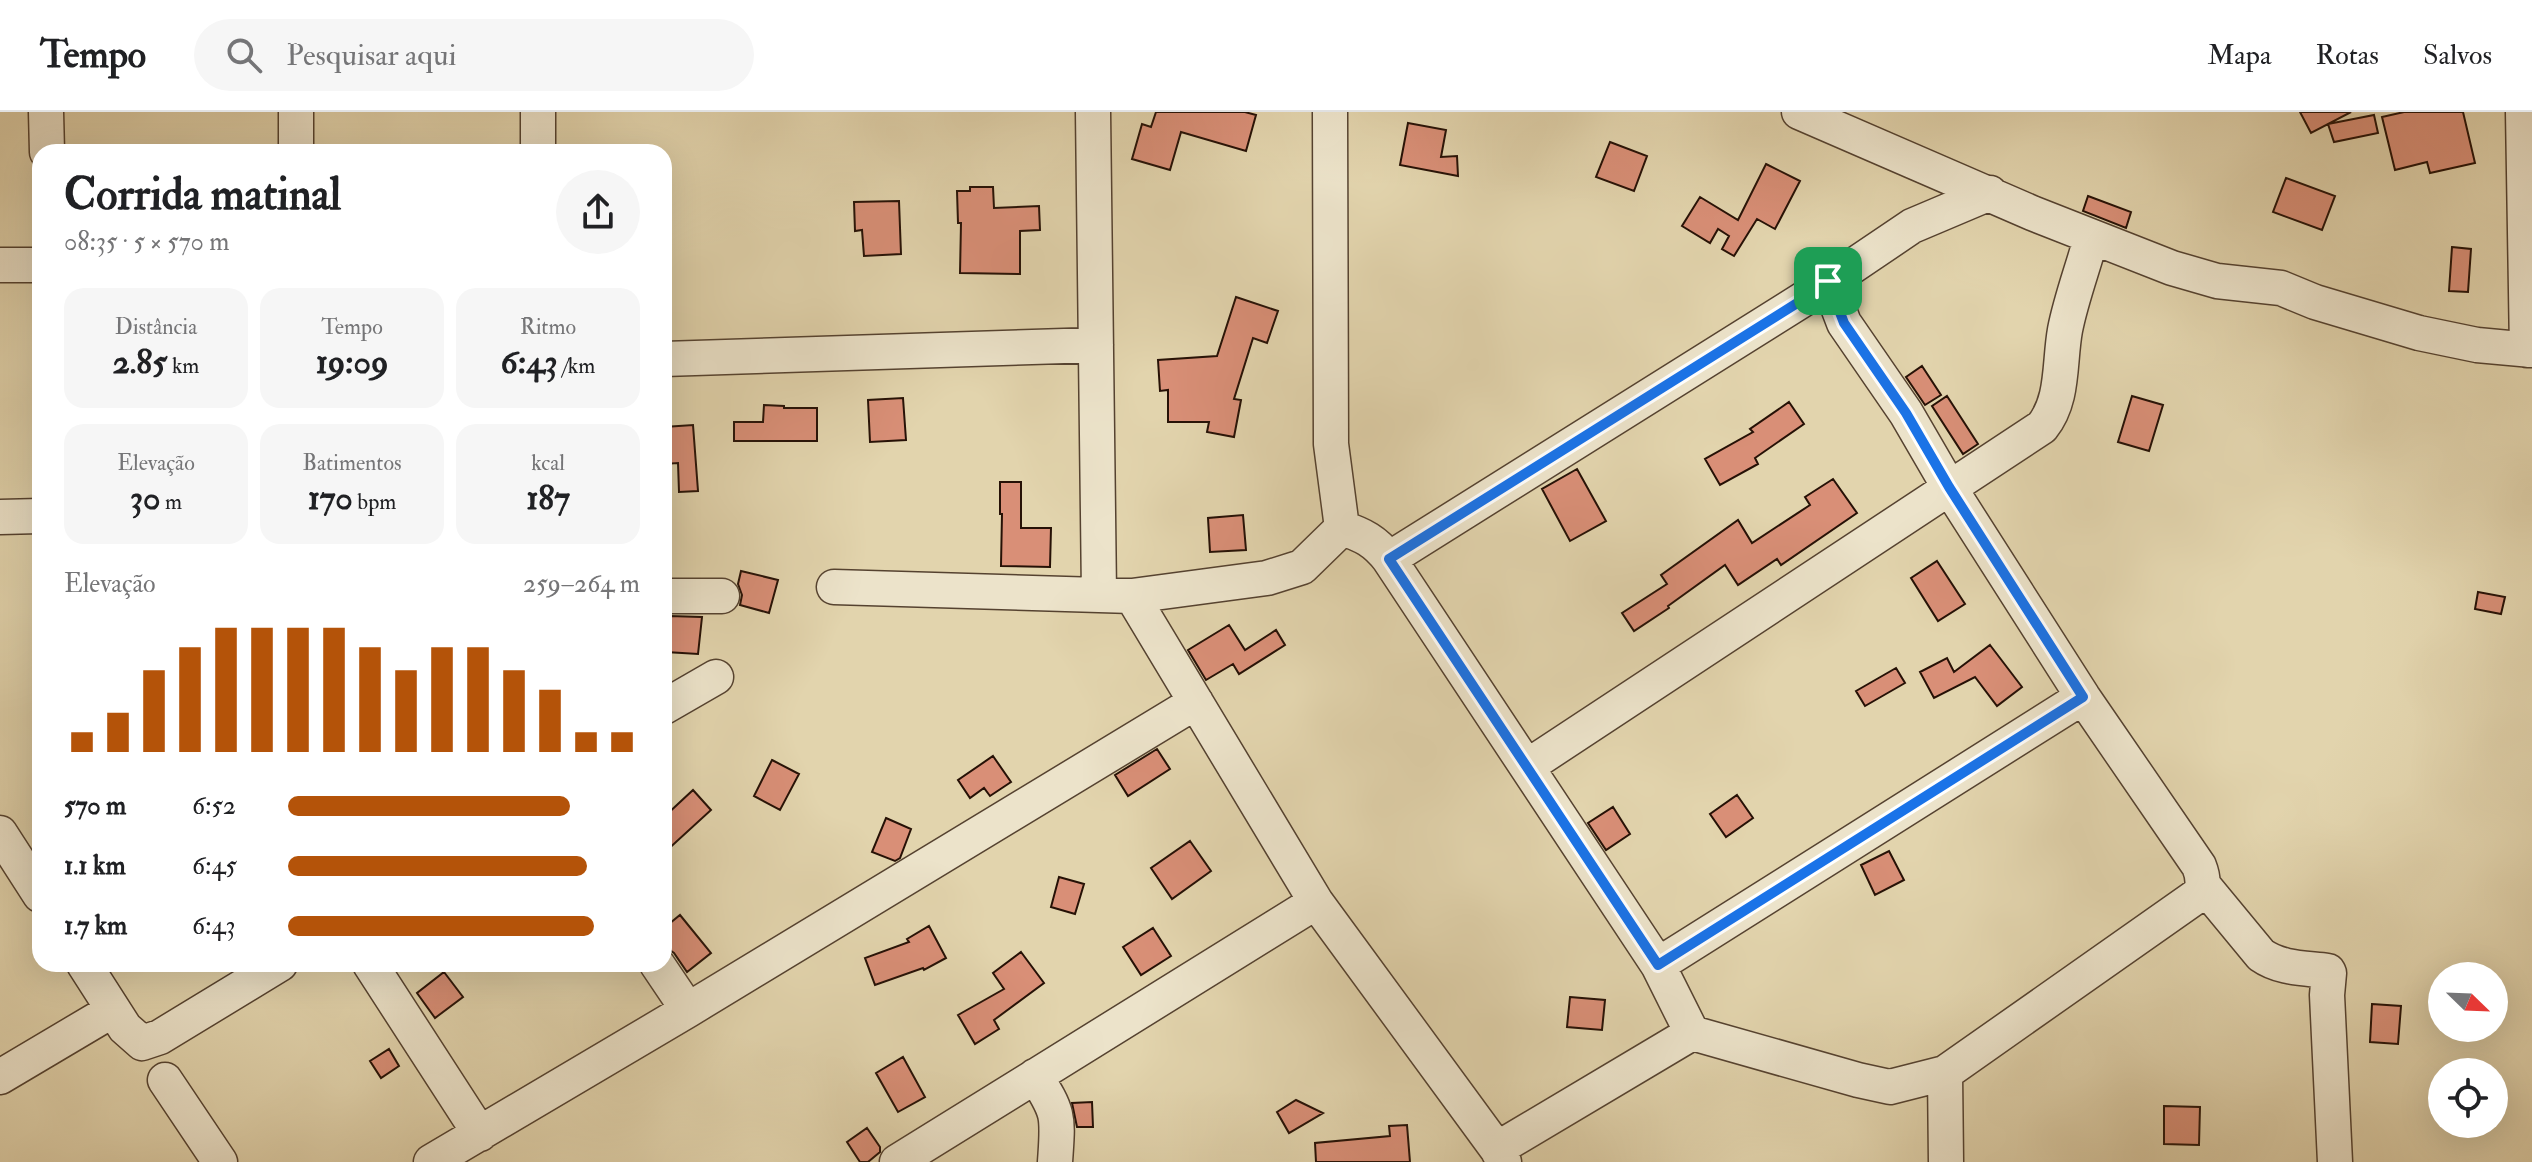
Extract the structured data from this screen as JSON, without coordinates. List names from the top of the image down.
{
  "north": "bottom right",
  "page": {
    "header": "Tempo",
    "search": "Pesquisar aqui",
    "nav": ["Mapa", "Rotas", "Salvos"],
    "heading": ["Corrida matinal", "08:35 · 5 × 570 m"],
    "stats": [
      ["Distância", "2.85 km"],
      ["Tempo", "19:09"],
      ["Ritmo", "6:43 /km"],
      ["Elevação", "30 m"],
      ["Batimentos", "170 bpm"],
      ["kcal", "187"]
    ],
    "chart": ["Elevação", "259–264 m"],
    "list": [
      {
        "name": "570 m",
        "note": "6:52"
      },
      {
        "name": "1.1 km",
        "note": "6:45"
      },
      {
        "name": "1.7 km",
        "note": "6:43"
      }
    ]
  }
}
